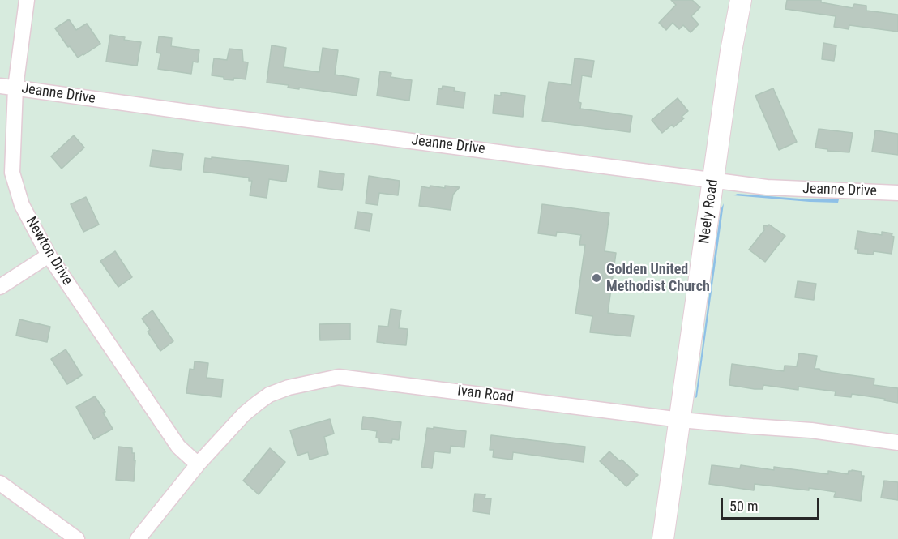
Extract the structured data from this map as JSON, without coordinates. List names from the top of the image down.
{
  "streets": {
    "street": [
      "Jeanne Drive",
      "Neely Road",
      "Newton Drive",
      "Ivan Road"
    ]
  },
  "crossings": [
    ["Jeanne Drive", "Neely Road"],
    ["Jeanne Drive", "Newton Drive"],
    ["Neely Road", "Ivan Road"],
    ["Newton Drive", "Ivan Road"]
  ],
  "places": ["Golden United Methodist Church"],
  "scale_bar": "50 m"
}
